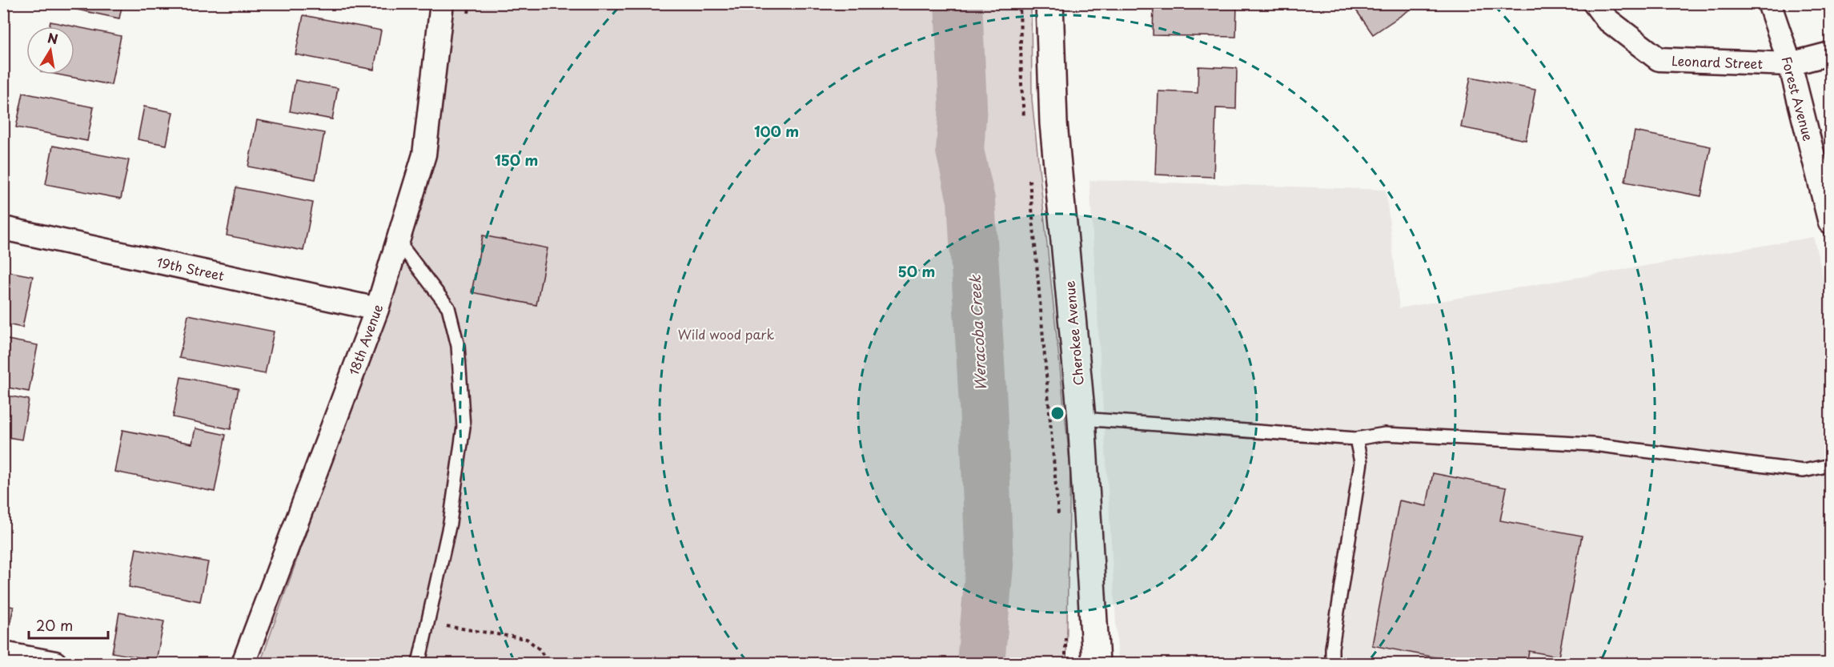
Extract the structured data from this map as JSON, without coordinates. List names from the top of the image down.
{
  "streets": {
    "street": [
      "Leonard Street",
      "Forest Avenue",
      "19th Street",
      "Cherokee Avenue",
      "18th Avenue"
    ]
  },
  "crossings": [
    ["Leonard Street", "Forest Avenue"],
    ["19th Street", "18th Avenue"]
  ],
  "water": ["Weracoba Creek"],
  "parks": ["Wild wood park"],
  "scale_bar": "20 m",
  "north": "top",
  "rings": ["100 m", "150 m", "50 m"]
}
